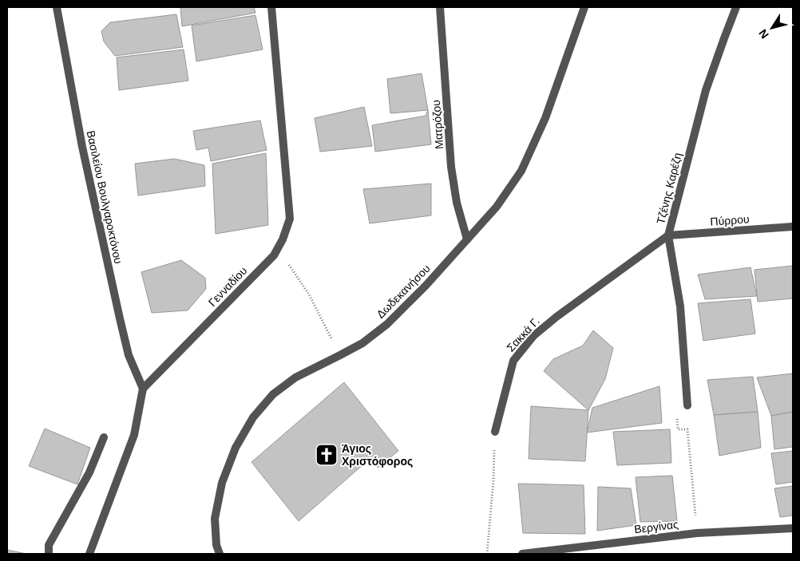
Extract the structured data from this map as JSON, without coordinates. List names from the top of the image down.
{
  "streets": {
    "street": [
      "Ματρόζου",
      "Τζένης Καρέζη",
      "Βασιλείου Βουλγαροκτόνου",
      "Πύρρου",
      "Γενναδίου",
      "Δωδεκανήσου",
      "Σακκά Γ.",
      "Βεργίνας"
    ]
  },
  "crossings": [
    ["Ματρόζου", "Δωδεκανήσου"],
    ["Τζένης Καρέζη", "Πύρρου"],
    ["Τζένης Καρέζη", "Σακκά Γ."],
    ["Βασιλείου Βουλγαροκτόνου", "Γενναδίου"],
    ["Πύρρου", "Σακκά Γ."]
  ],
  "places": {
    "church": ["Άγιος Χριστόφορος"]
  },
  "north": "bottom left"
}
